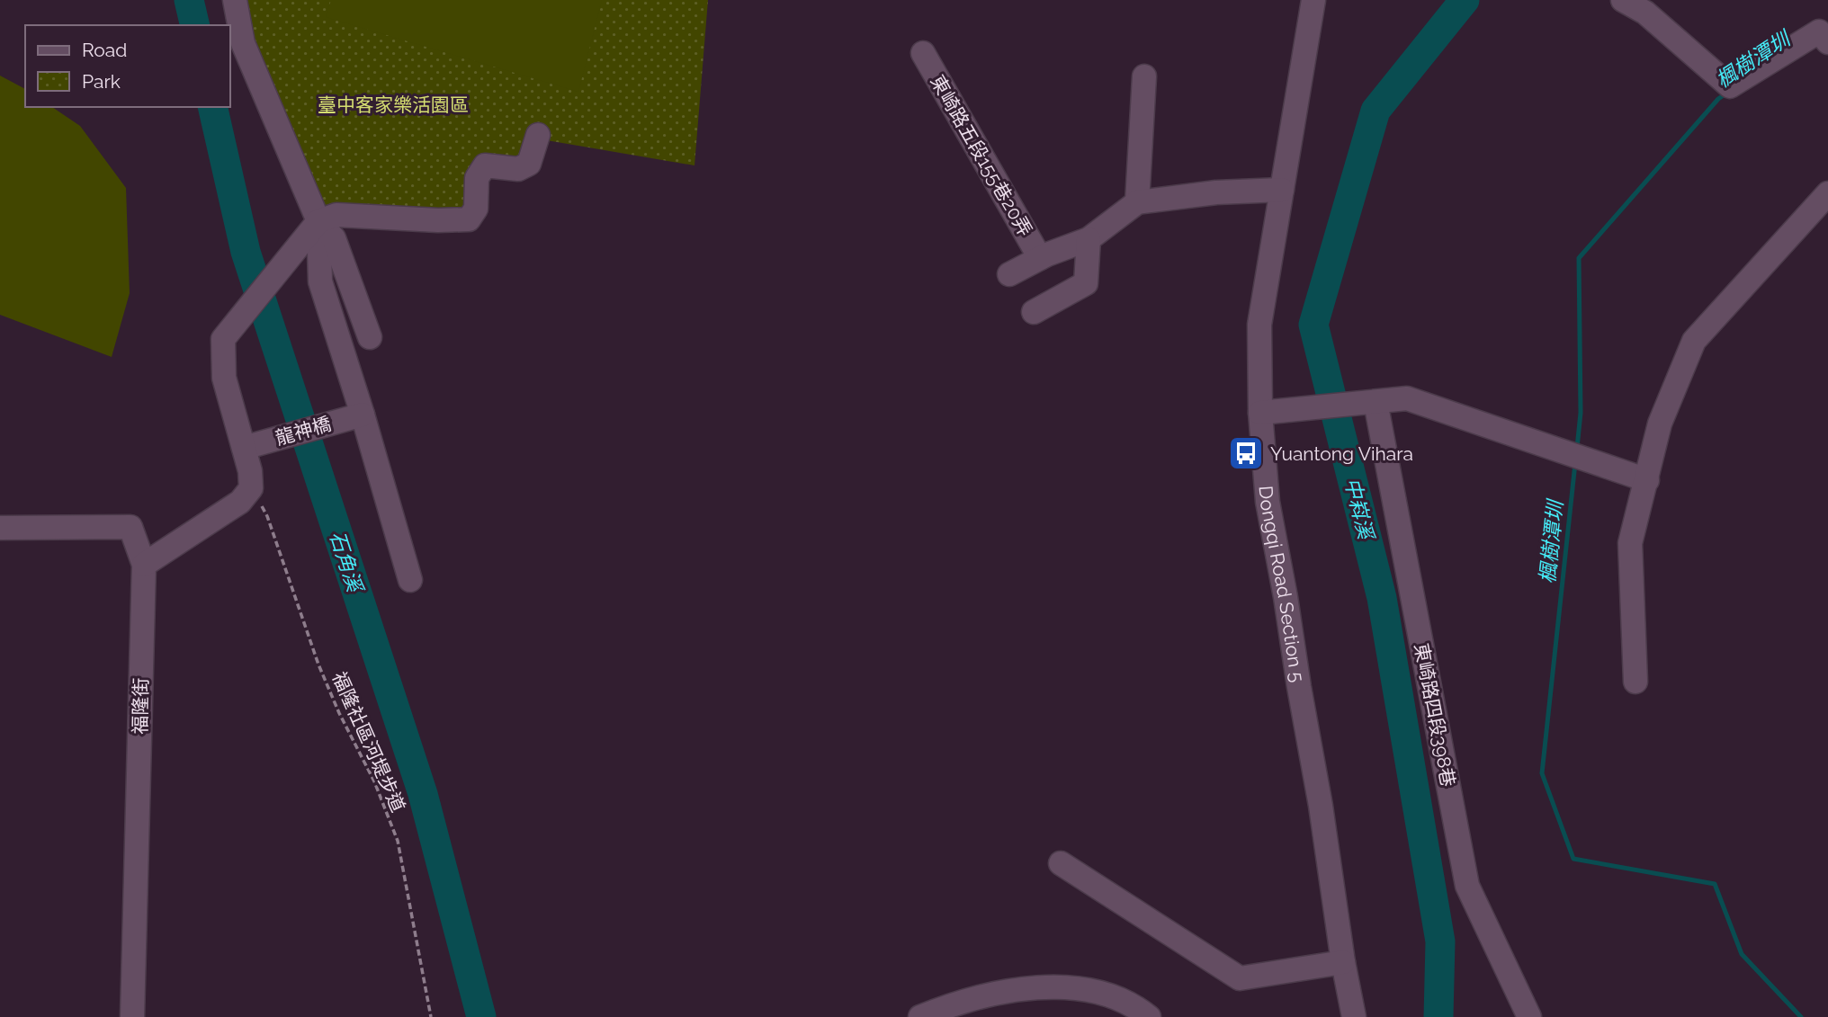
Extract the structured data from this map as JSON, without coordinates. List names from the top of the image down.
{
  "streets": {
    "street": [
      "東崎路五段155巷20弄",
      "龍神橋",
      "Dongqi Road Section 5",
      "福隆街",
      "東崎路四段398巷"
    ],
    "path": ["福隆社區河堤步道"]
  },
  "water": ["楓樹潭圳", "中嵙溪", "石角溪"],
  "parks": ["臺中客家樂活園區"],
  "places": {
    "bus stop": ["Yuantong Vihara"]
  },
  "legend": ["Road", "Park"]
}
